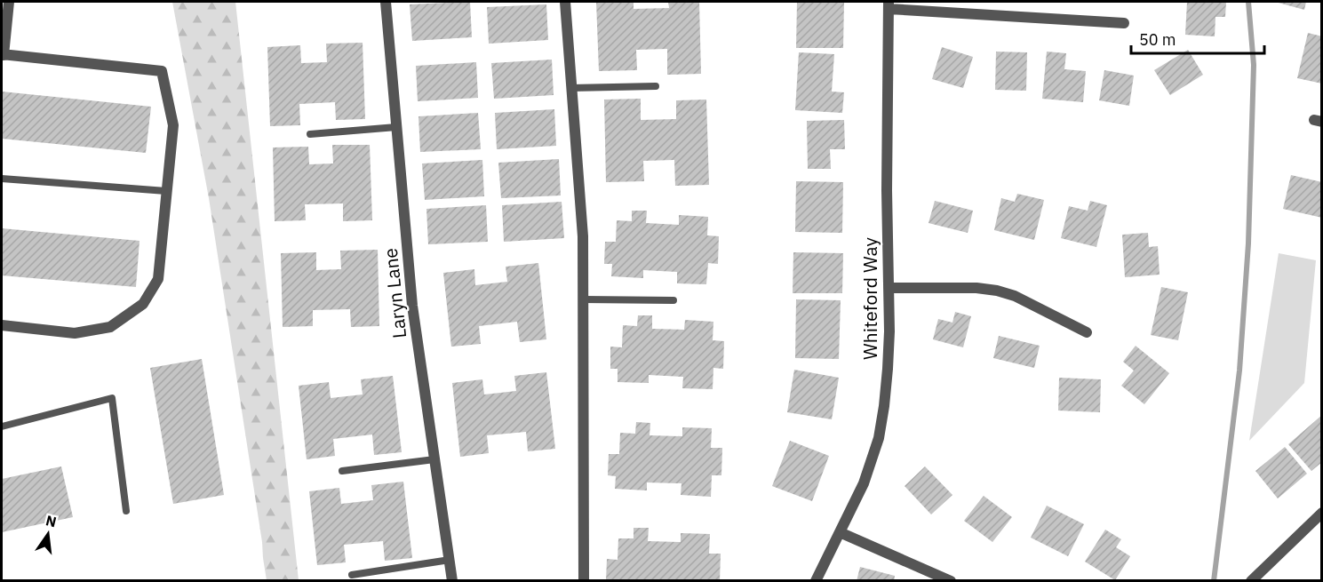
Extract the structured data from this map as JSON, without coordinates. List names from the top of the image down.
{
  "streets": {
    "street": ["Laryn Lane", "Whiteford Way"]
  },
  "scale_bar": "50 m",
  "north": "top"
}
